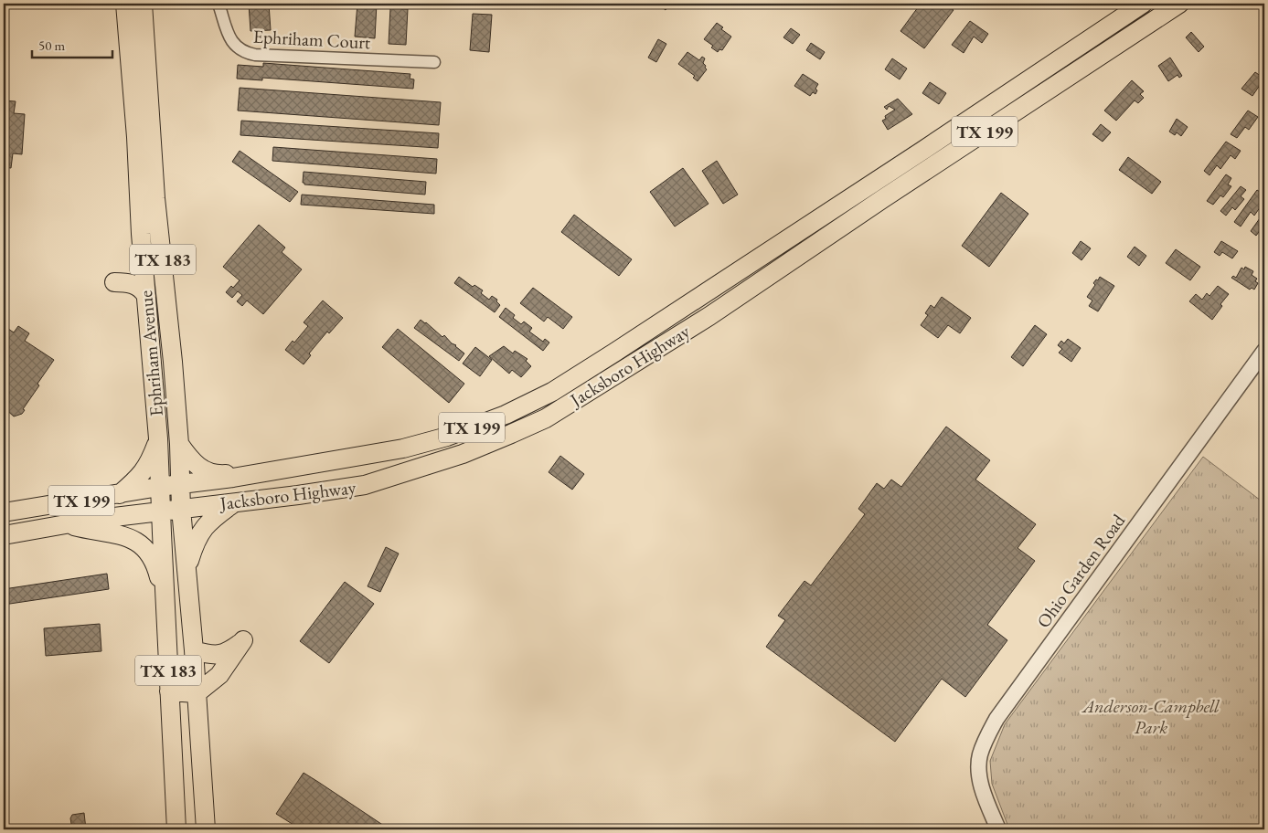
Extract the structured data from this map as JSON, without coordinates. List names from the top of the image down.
{
  "streets": {
    "main road": [
      "TX 199",
      "TX 183",
      "Ephriham Avenue",
      "Jacksboro Highway"
    ],
    "street": ["Ephriham Court", "Ohio Garden Road"]
  },
  "crossings": [
    ["TX 183", "Ephriham Avenue"],
    ["TX 183", "Jacksboro Highway"],
    ["Ephriham Avenue", "Jacksboro Highway"]
  ],
  "parks": ["Anderson-Campbell Park"],
  "scale_bar": "50 m"
}
